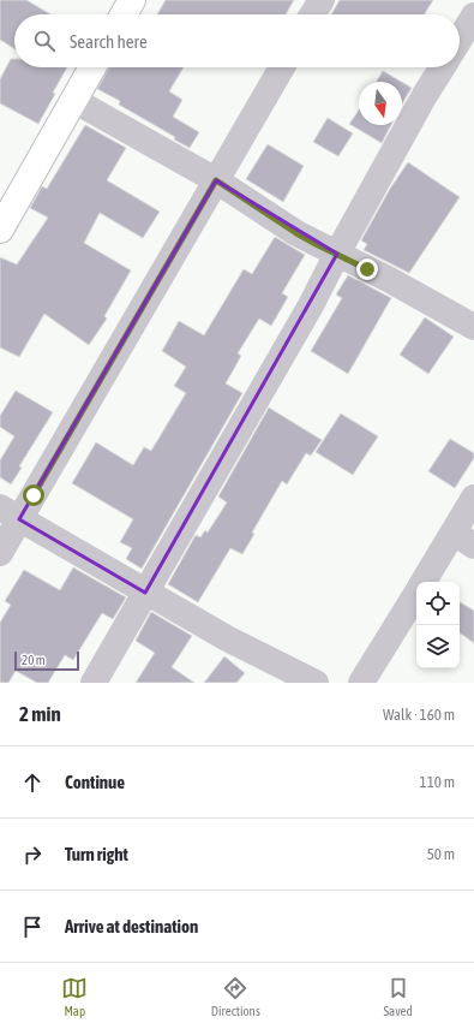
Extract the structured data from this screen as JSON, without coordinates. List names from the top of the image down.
{
  "scale_bar": "20 m",
  "north": "bottom",
  "page": {
    "search": "Search here",
    "scale": "20 m",
    "heading": ["2 min", "Walk · 160 m"],
    "list": [
      ["Continue", "110 m"],
      ["Turn right", "50 m"],
      "Arrive at destination"
    ],
    "nav": ["Map", "Directions", "Saved"]
  }
}
